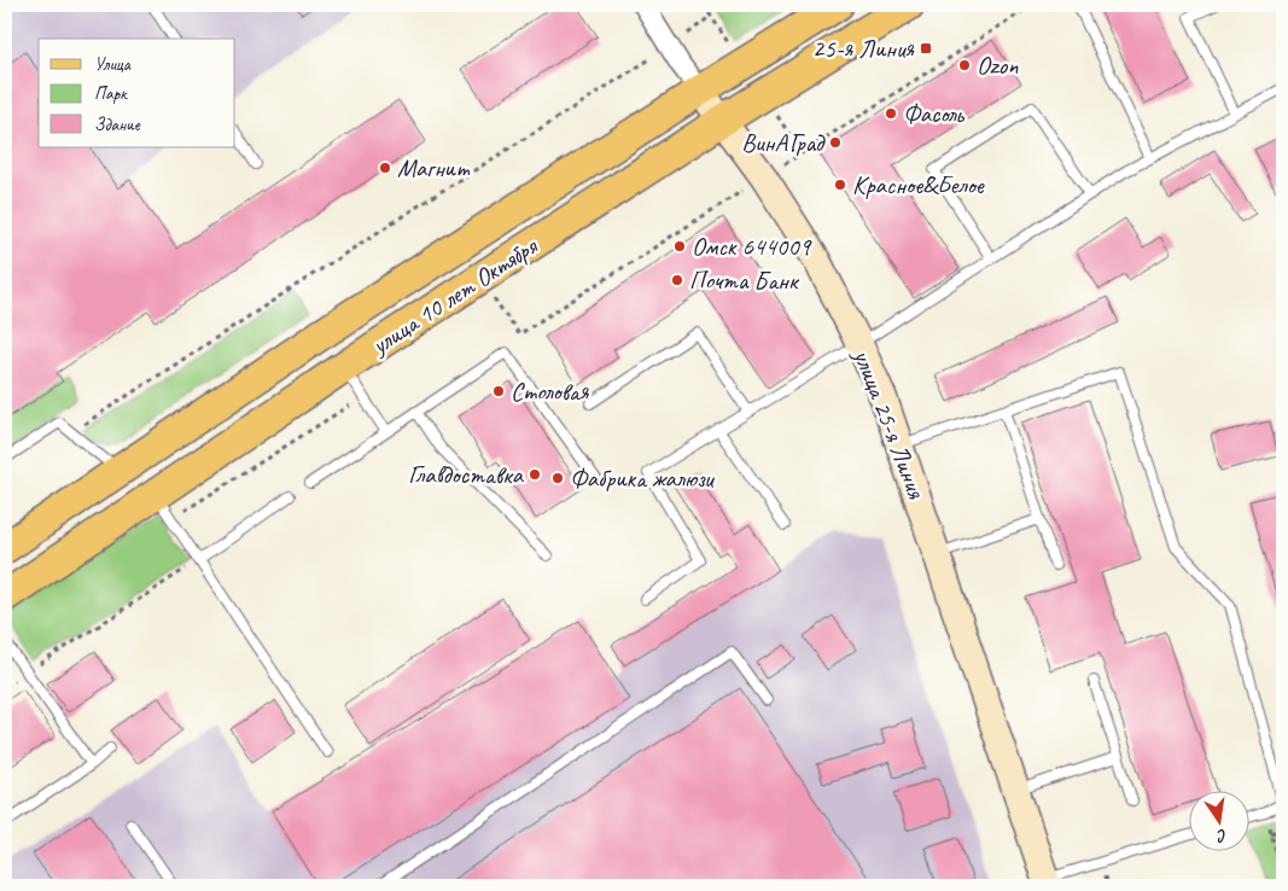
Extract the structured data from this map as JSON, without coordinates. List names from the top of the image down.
{
  "streets": {
    "main road": ["улица 10 лет Октября", "улица 25-я Линия"]
  },
  "crossings": [
    ["улица 10 лет Октября", "улица 25-я Линия"]
  ],
  "places": {
    "transit": ["25-я Линия"],
    "other": [
      "Ozon",
      "Фасоль",
      "ВинАГрад",
      "Магнит",
      "Красное&Белое",
      "Омск 644009",
      "Почта Банк",
      "Столовая",
      "Главдоставка",
      "Фабрика жалюзи"
    ]
  },
  "legend": ["Улица", "Парк", "Здание"],
  "north": "bottom"
}
